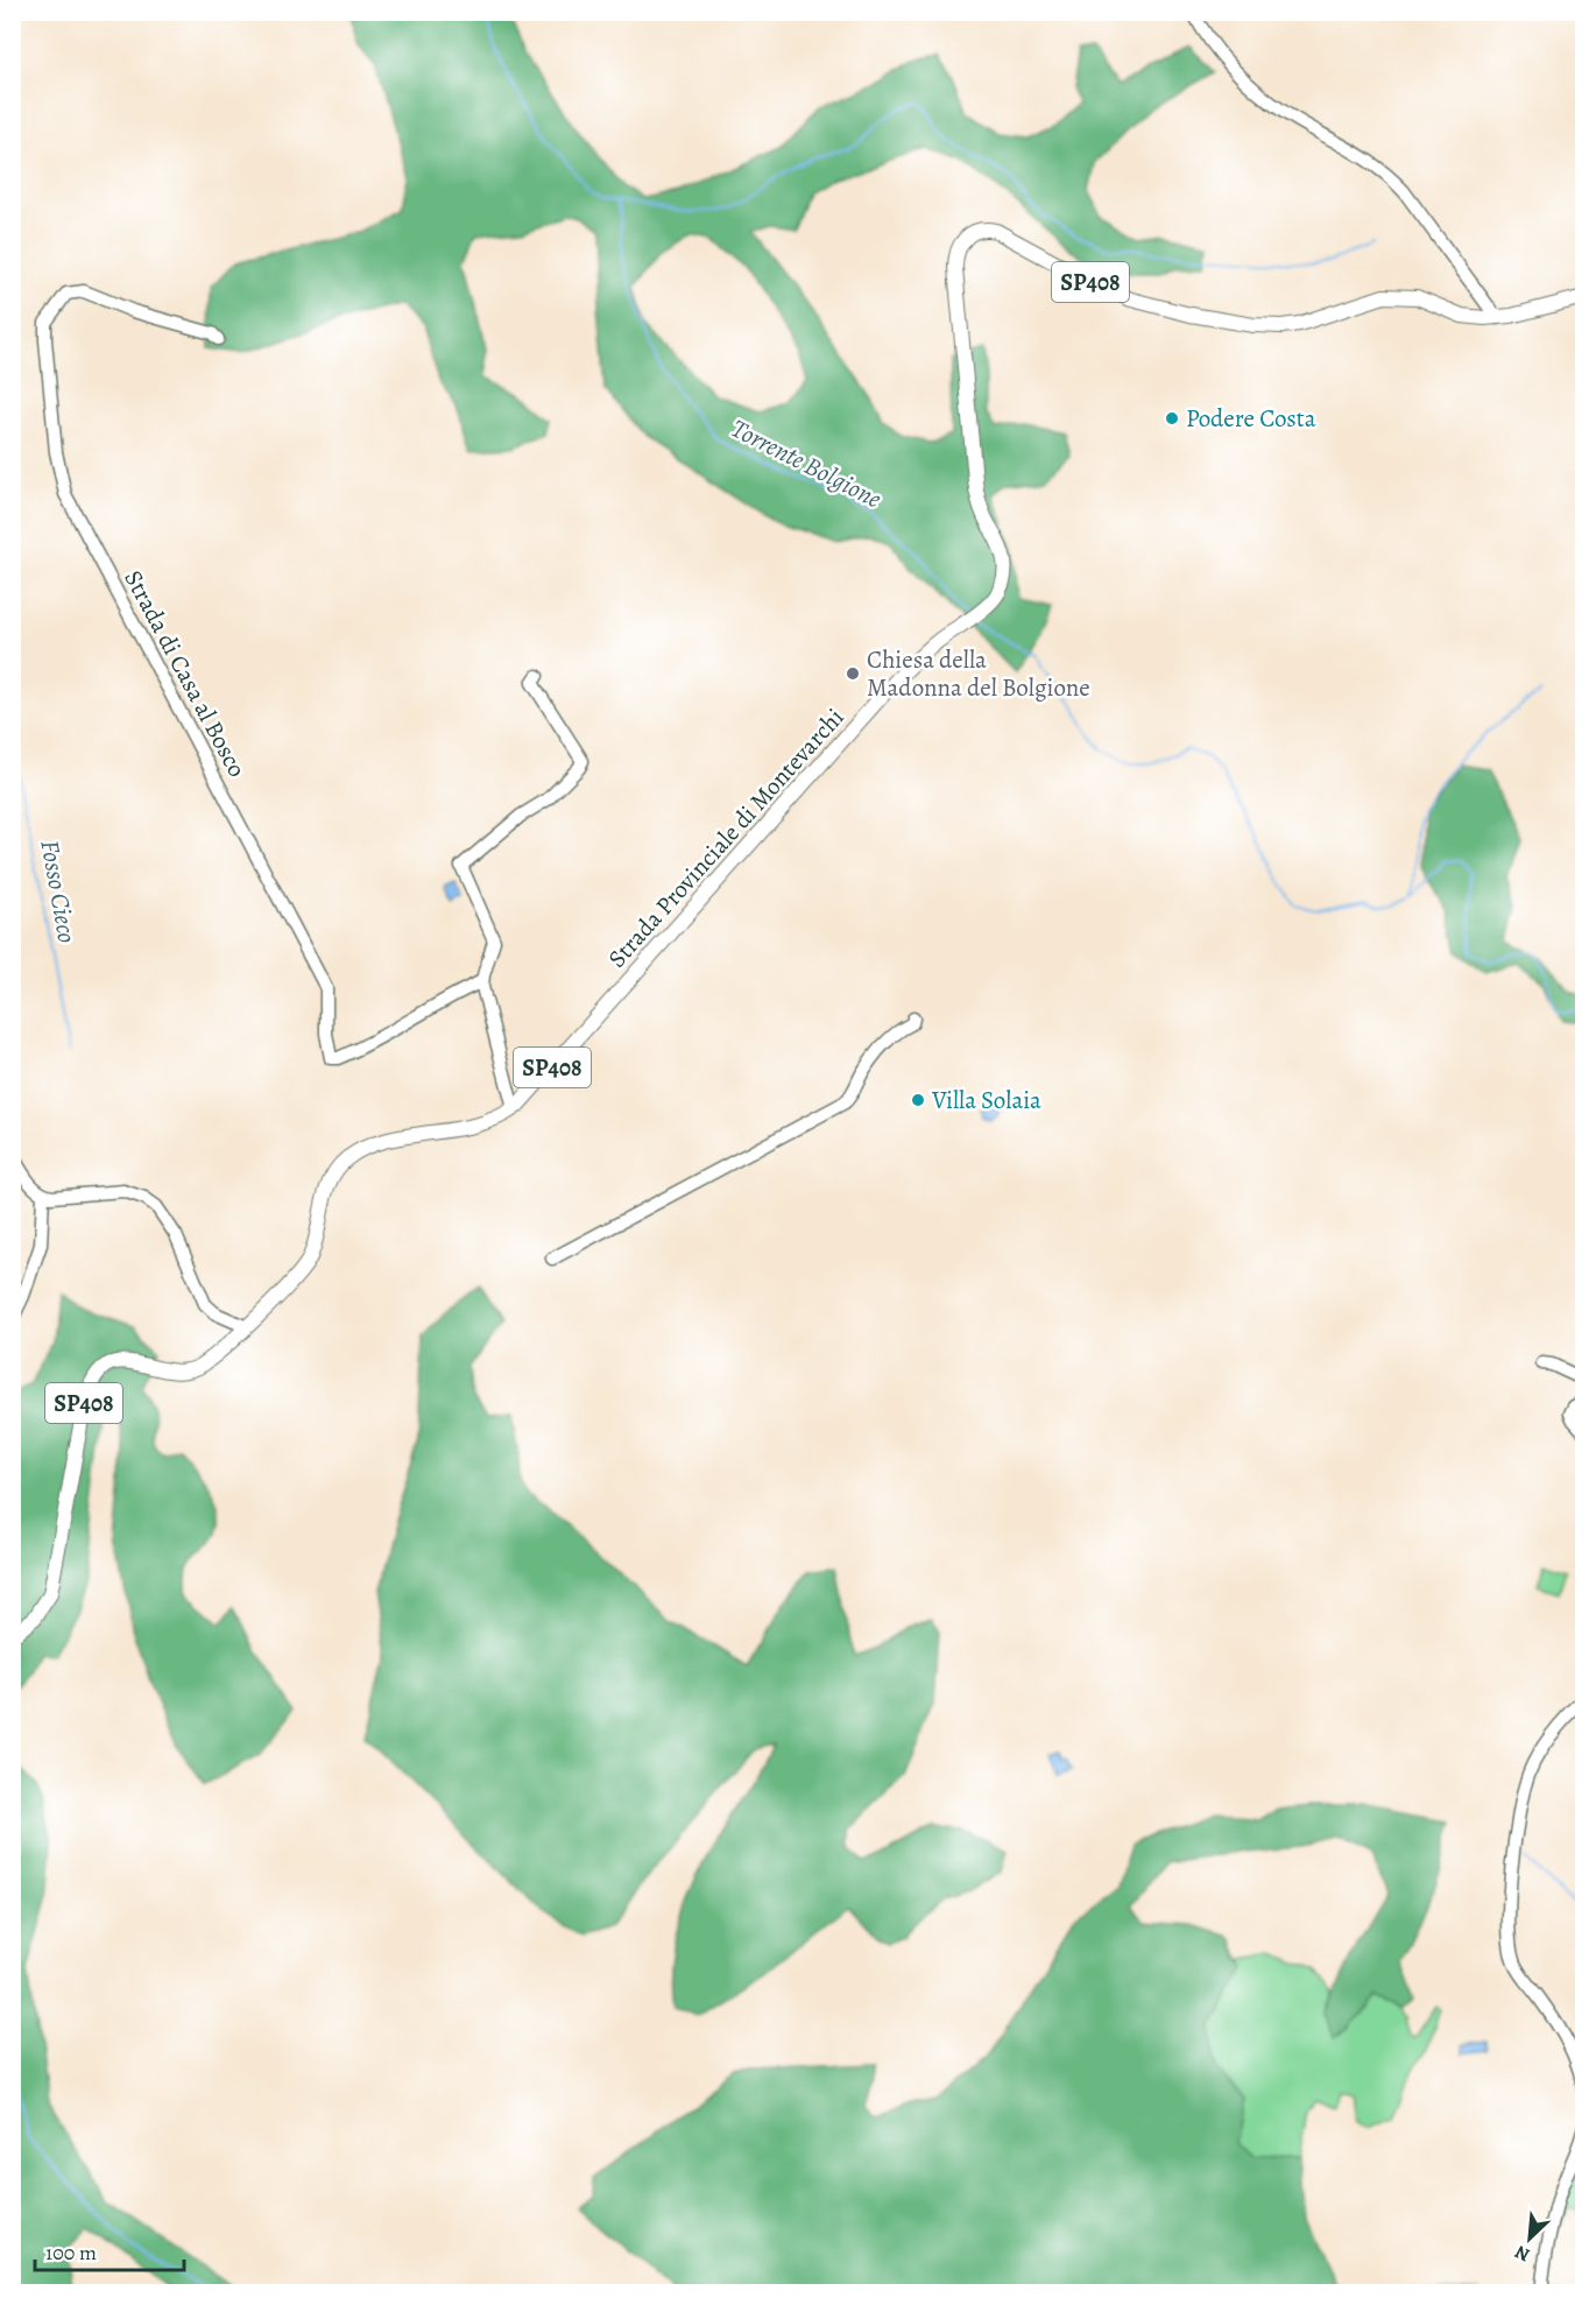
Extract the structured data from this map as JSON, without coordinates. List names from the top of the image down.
{
  "streets": {
    "main road": ["SP408", "Strada Provinciale di Montevarchi"],
    "street": ["Strada di Casa al Bosco"]
  },
  "water": ["Torrente Bolgione", "Fosso Cieco"],
  "places": ["Podere Costa", "Chiesa della Madonna del Bolgione", "Villa Solaia"],
  "scale_bar": "100 m",
  "north": "bottom left"
}
